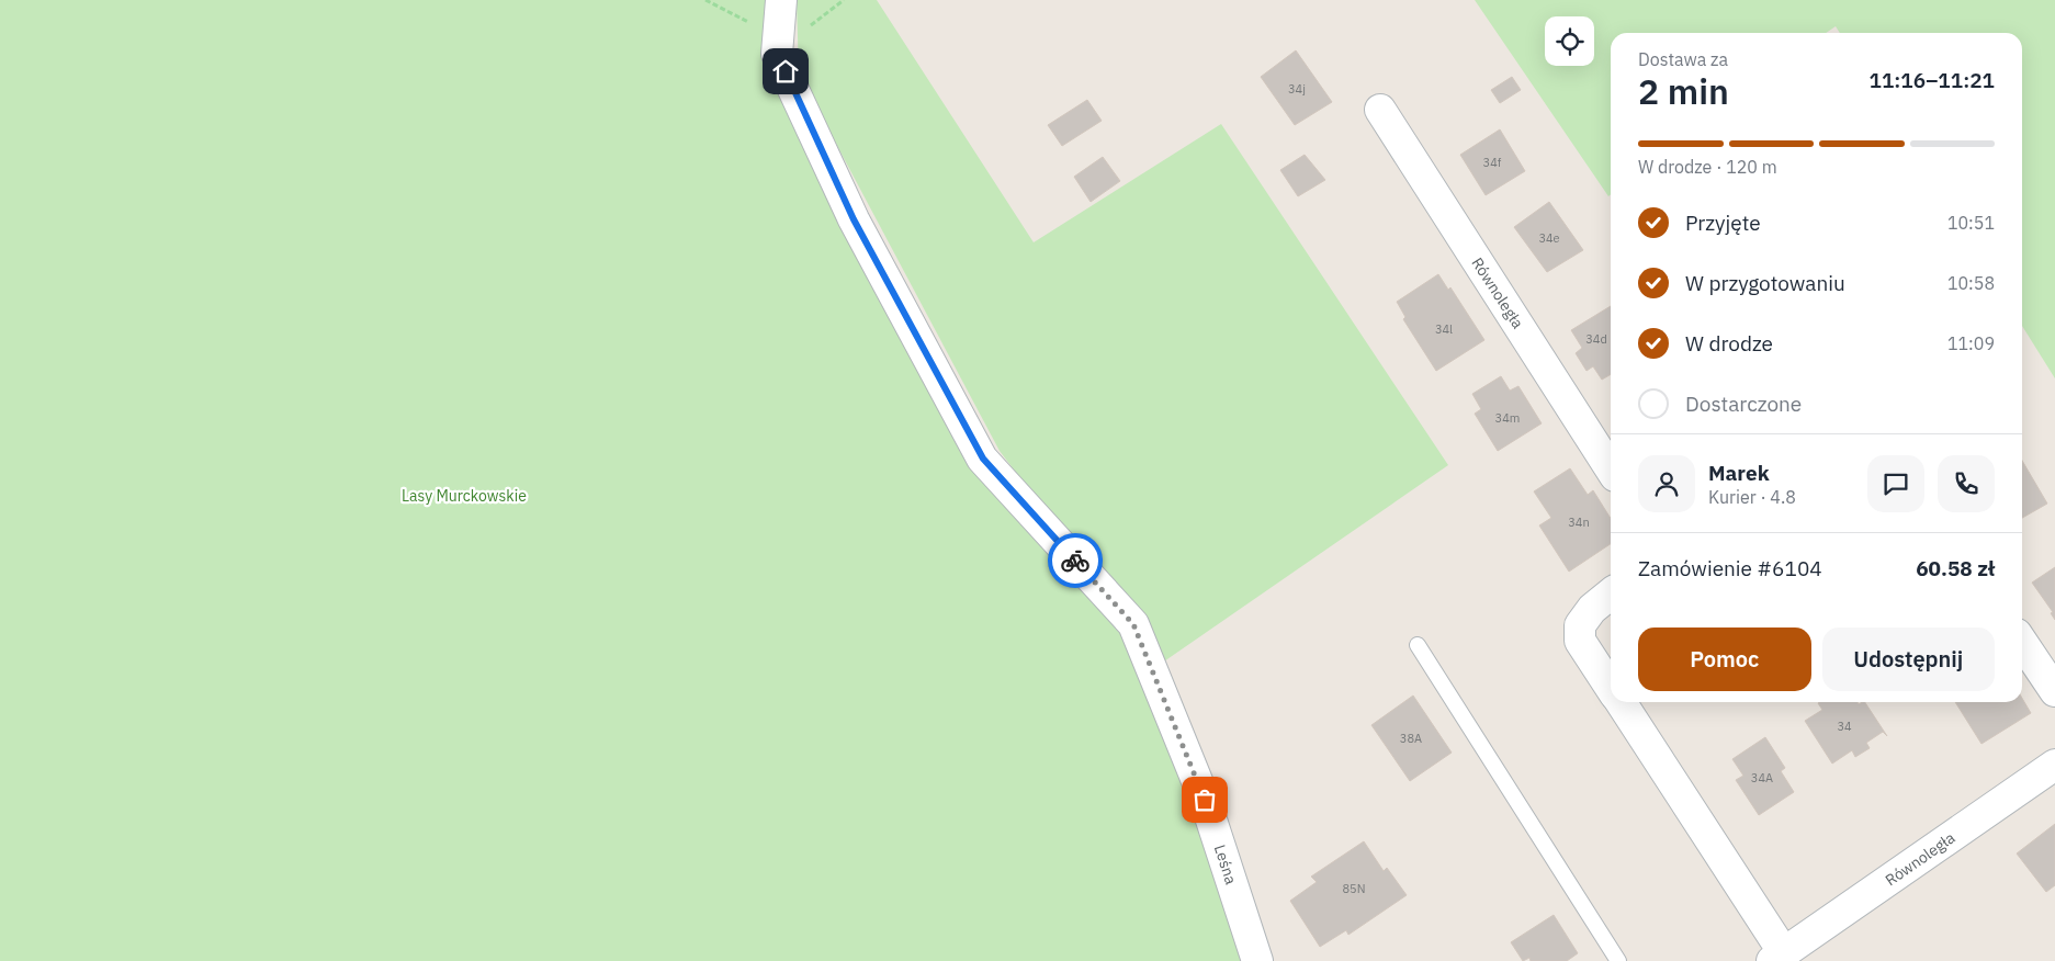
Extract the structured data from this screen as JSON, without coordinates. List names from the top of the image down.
{
  "streets": {
    "street": ["Równoległa", "Leśna"]
  },
  "parks": ["Lasy Murckowskie"],
  "house_numbers": [
    "34j",
    "34f",
    "34e",
    "34l",
    "34d",
    "34m",
    "34n",
    "34",
    "38A",
    "34A",
    "85N"
  ],
  "page": {
    "heading": ["2 min", "Dostawa za", "11:16–11:21"],
    "panel": [
      "Marek",
      "Kurier · 4.8",
      "Zamówienie #6104",
      "60.58 zł"
    ],
    "bar": "W drodze · 120 m",
    "list": [
      ["Przyjęte", "10:51"],
      ["W przygotowaniu", "10:58"],
      ["W drodze", "11:09"],
      "Dostarczone"
    ],
    "buttons": ["Pomoc", "Udostępnij"]
  }
}
